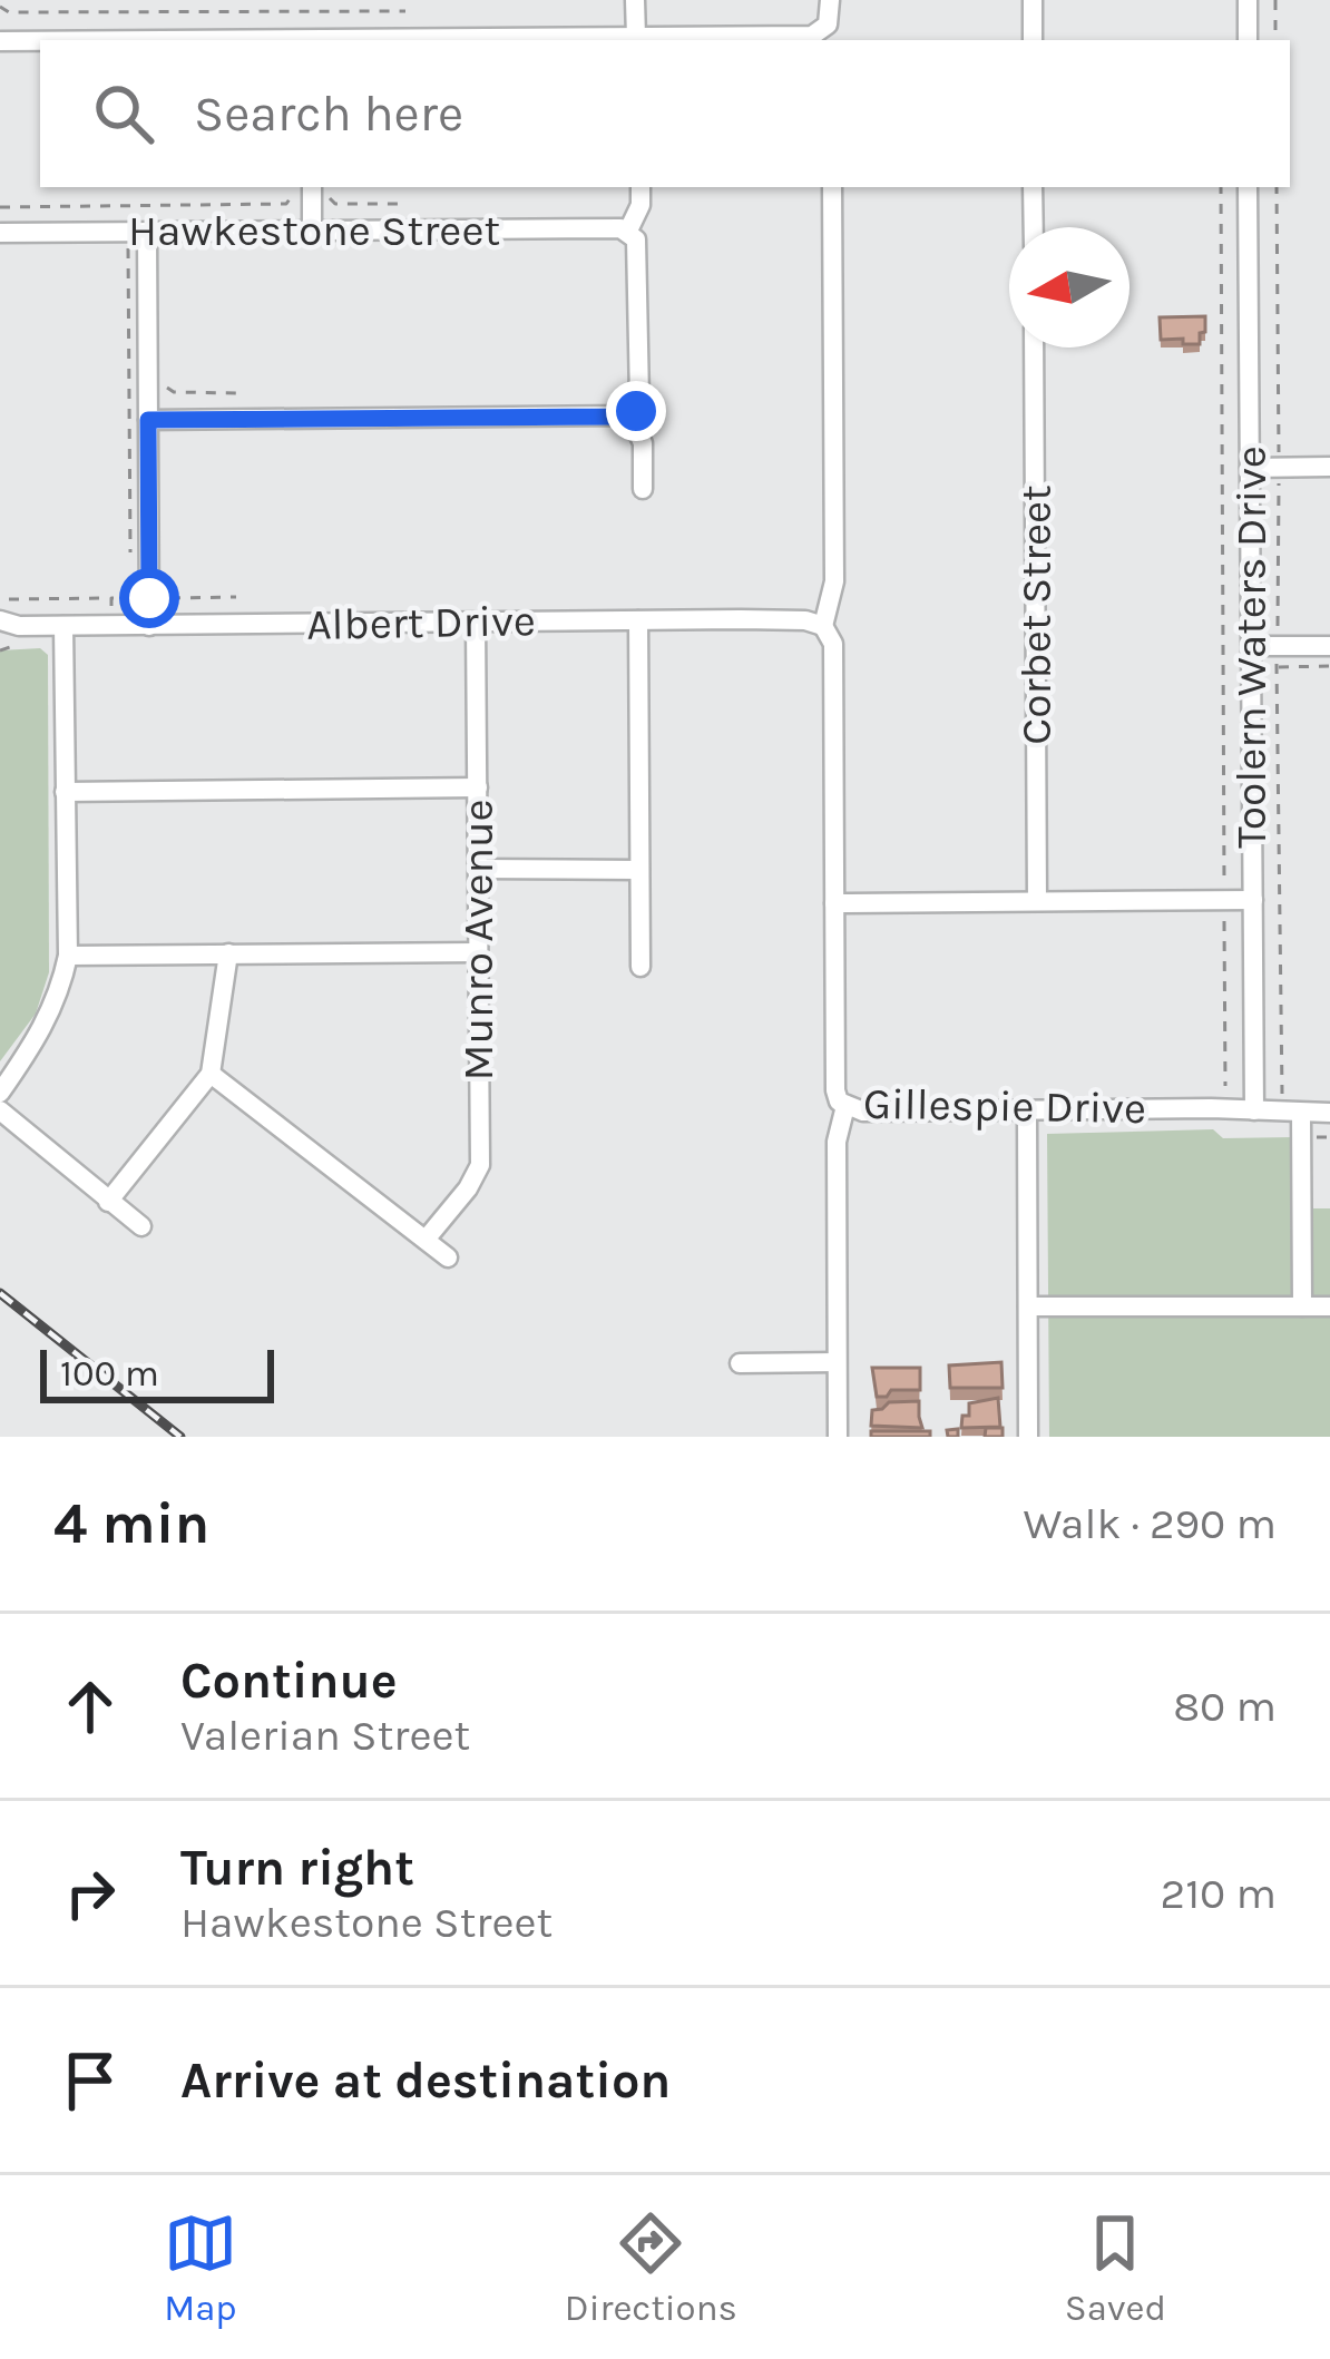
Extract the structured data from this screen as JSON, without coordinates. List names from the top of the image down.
{
  "streets": {
    "street": [
      "Hawkestone Street",
      "Corbet Street",
      "Albert Drive",
      "Toolern Waters Drive",
      "Munro Avenue",
      "Gillespie Drive"
    ]
  },
  "crossings": [
    ["Albert Drive", "Munro Avenue"],
    ["Albert Drive", "Gillespie Drive"],
    ["Toolern Waters Drive", "Gillespie Drive"]
  ],
  "scale_bar": "100 m",
  "north": "left",
  "page": {
    "search": "Search here",
    "scale": "100 m",
    "heading": ["4 min", "Walk · 290 m"],
    "list": [
      ["Continue", "Valerian Street", "80 m"],
      ["Turn right", "Hawkestone Street", "210 m"],
      "Arrive at destination"
    ],
    "nav": ["Map", "Directions", "Saved"]
  }
}
